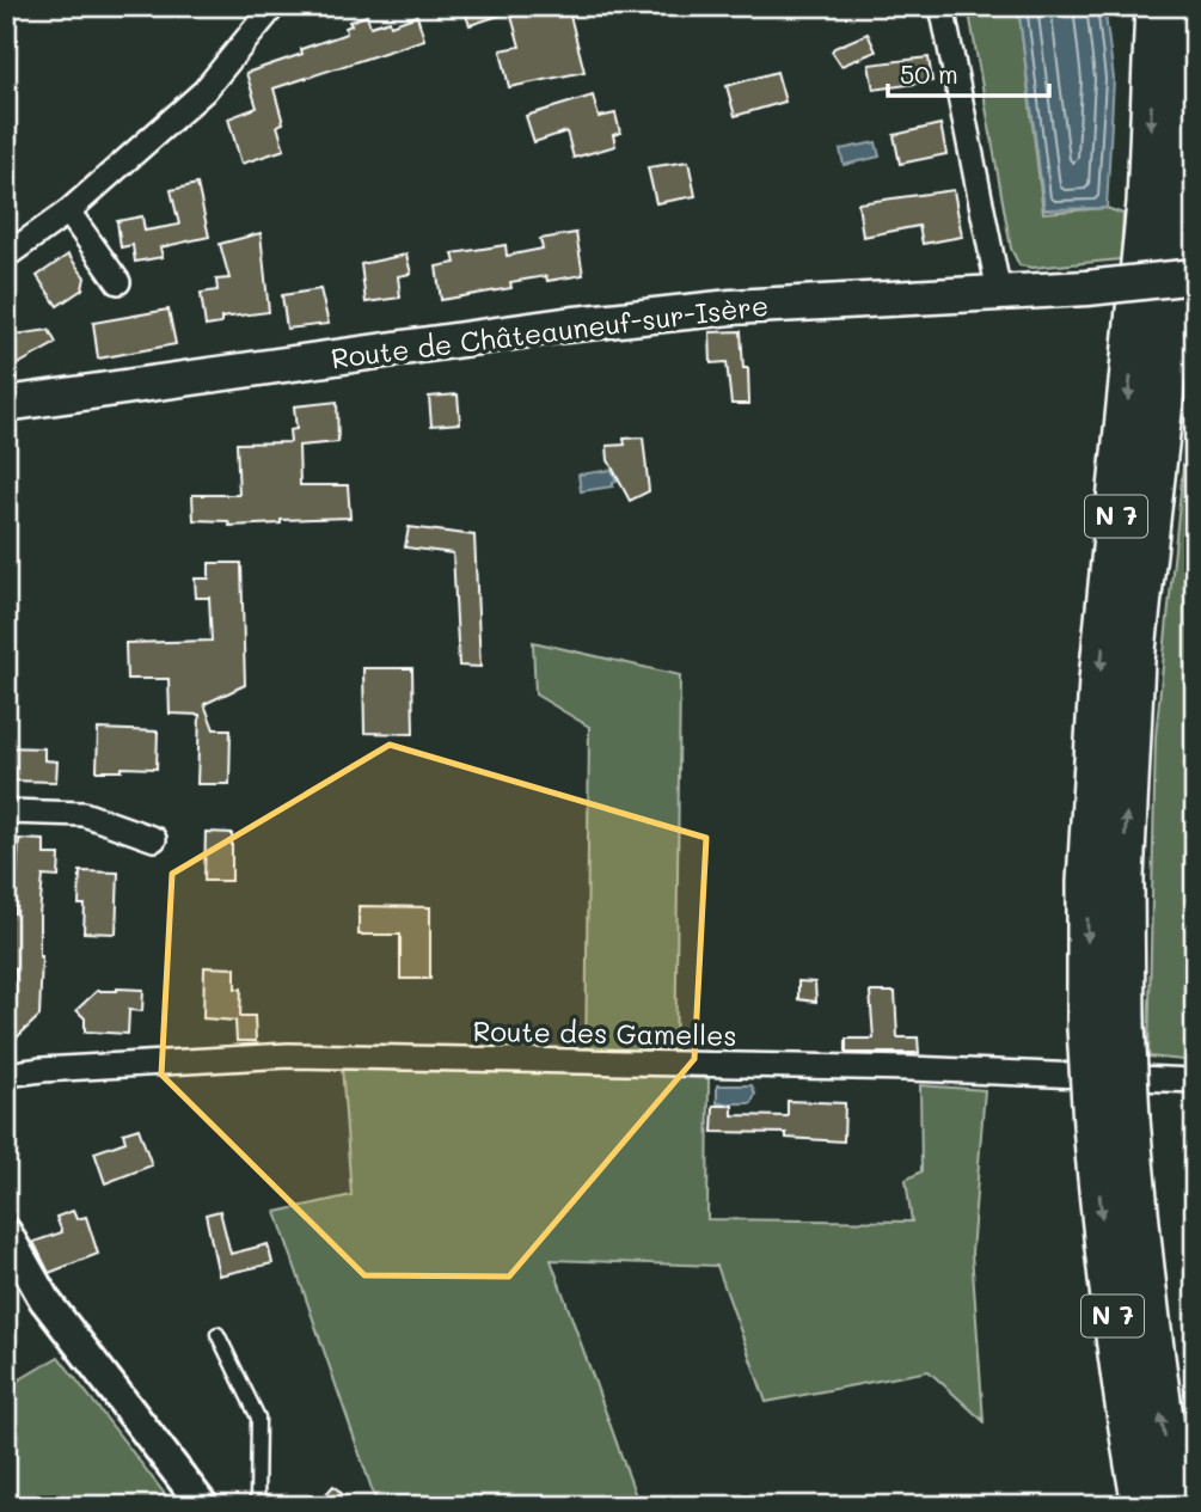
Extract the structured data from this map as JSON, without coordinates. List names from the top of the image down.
{
  "streets": {
    "highway": ["N 7"],
    "main road": ["Route de Châteauneuf-sur-Isère"],
    "street": ["Route des Gamelles"]
  },
  "scale_bar": "50 m"
}
